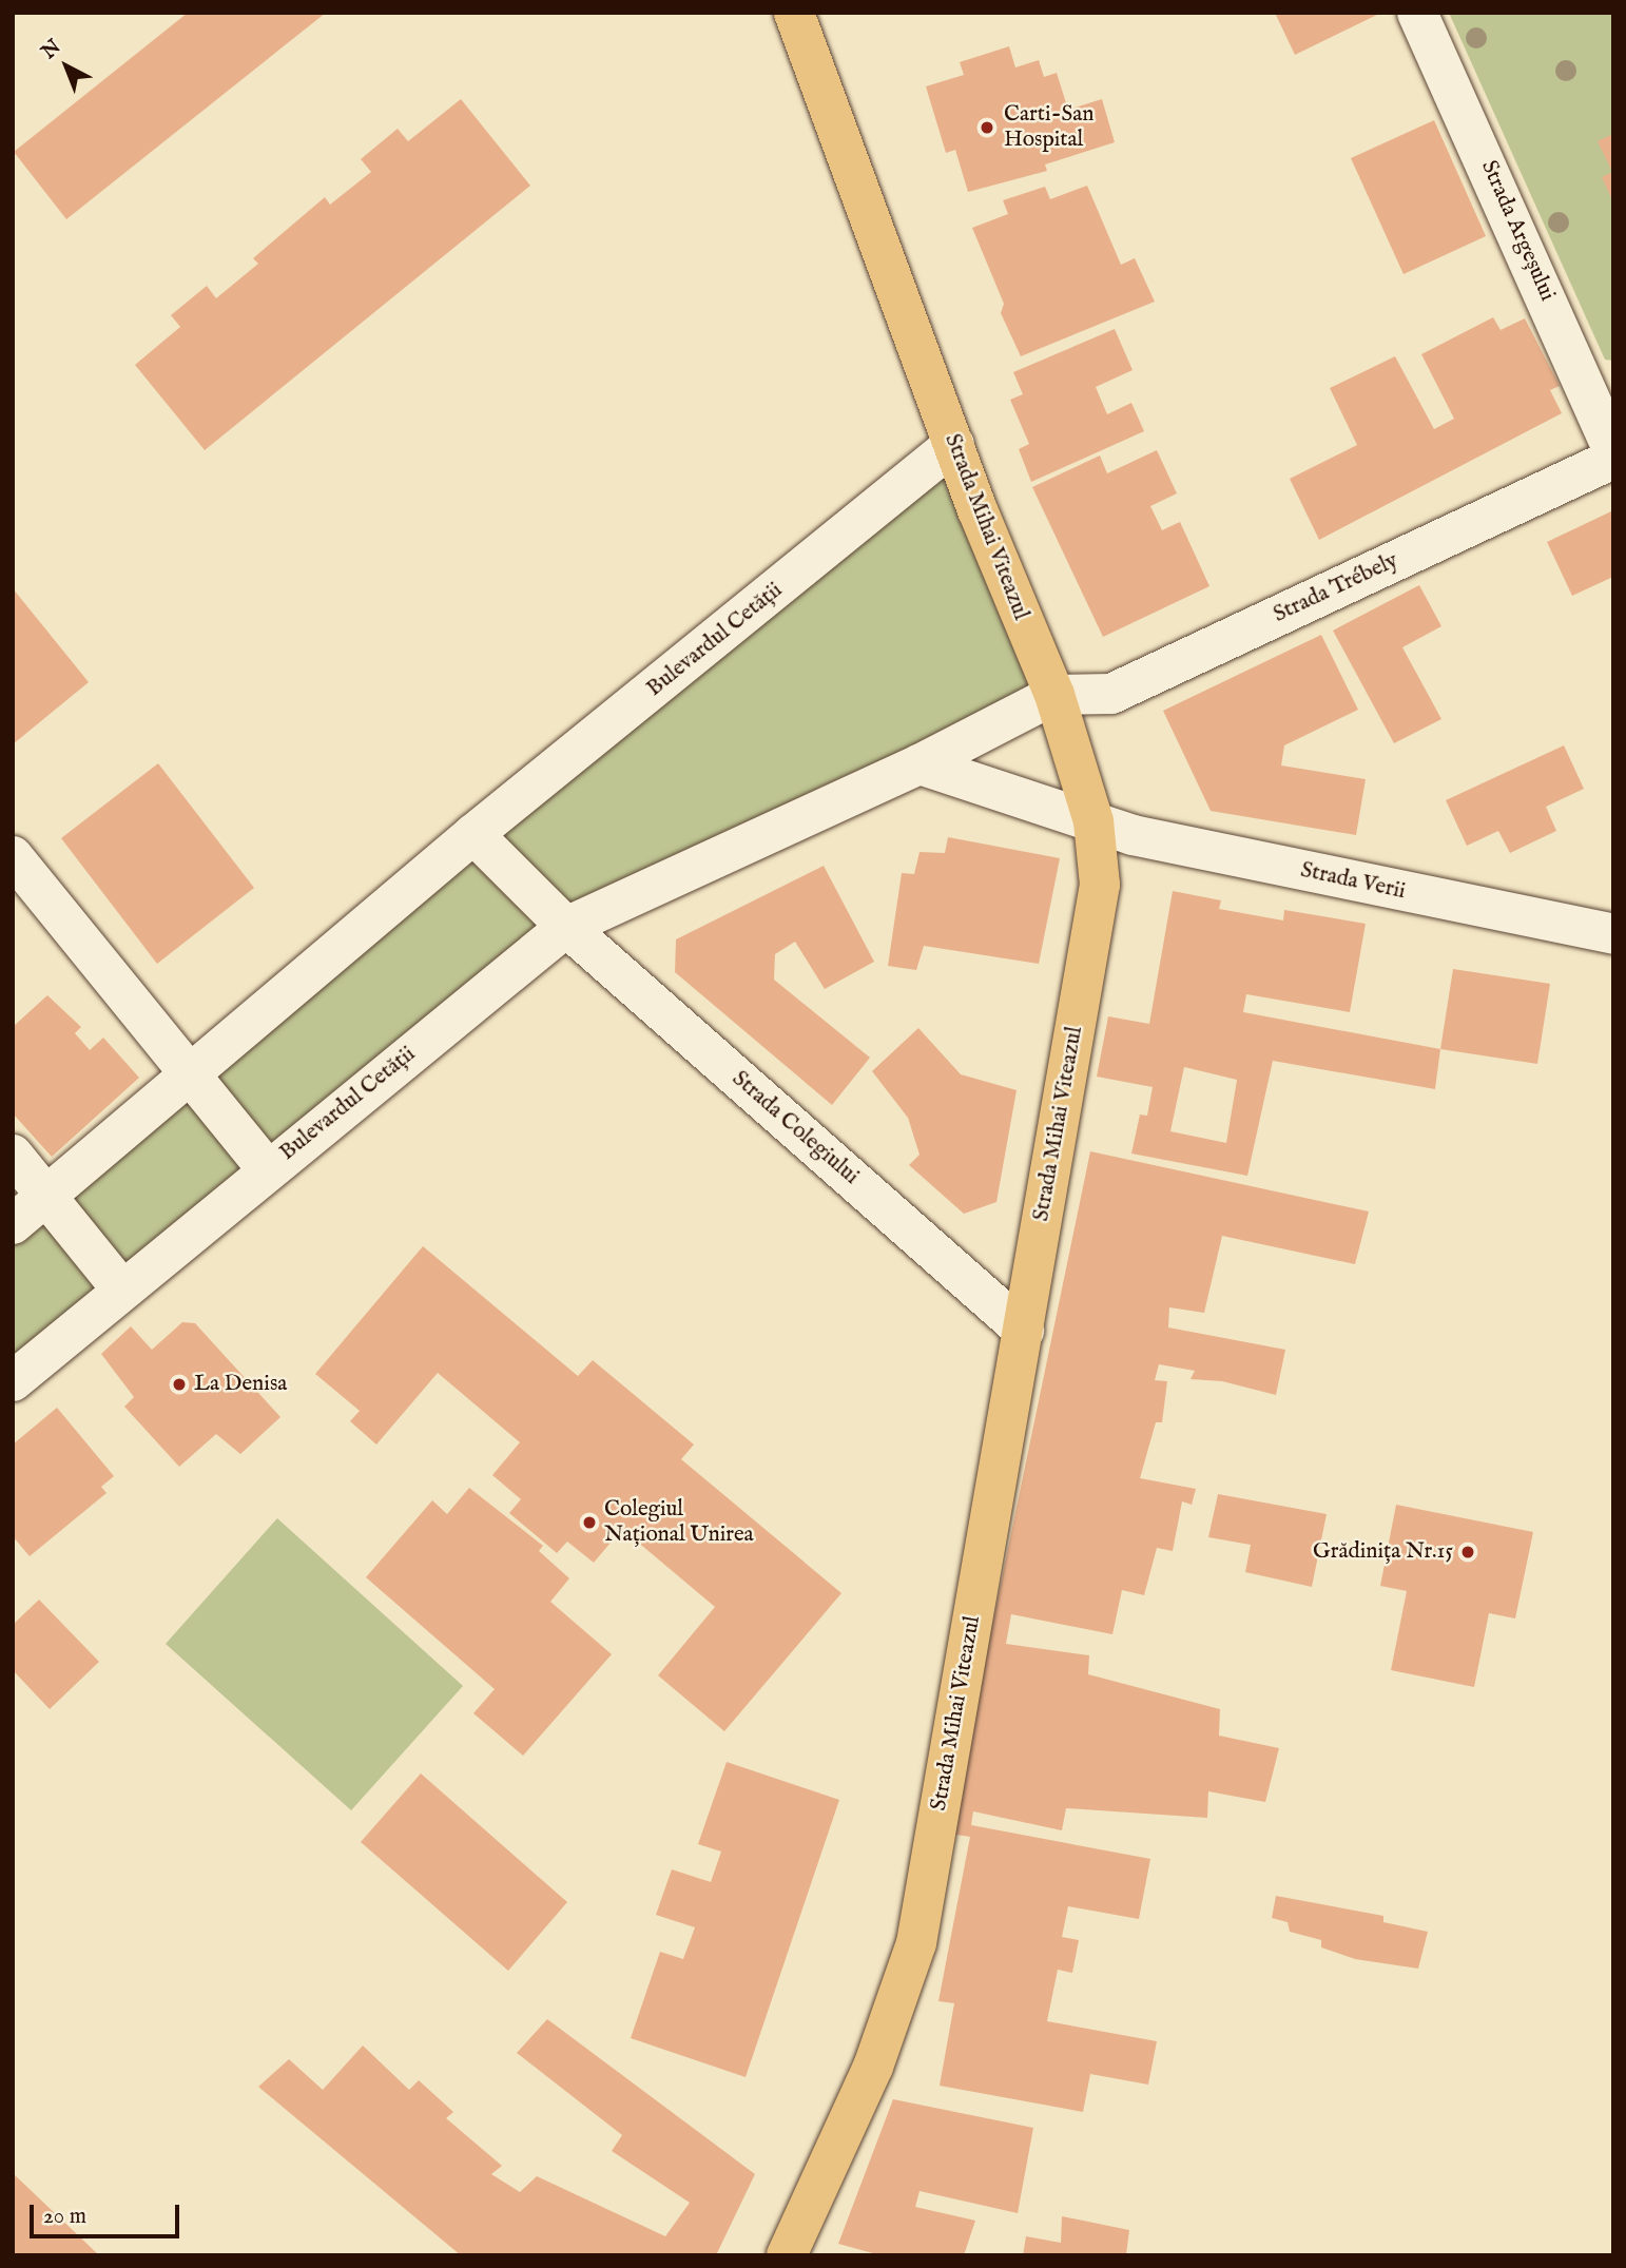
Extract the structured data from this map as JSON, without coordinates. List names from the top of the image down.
{
  "streets": {
    "main road": ["Strada Mihai Viteazul"],
    "street": [
      "Strada Argeșului",
      "Strada Trébely",
      "Bulevardul Cetății",
      "Strada Verii",
      "Strada Colegiului"
    ]
  },
  "crossings": [
    ["Strada Mihai Viteazul", "Strada Trébely"],
    ["Strada Mihai Viteazul", "Bulevardul Cetății"],
    ["Strada Mihai Viteazul", "Strada Verii"],
    ["Strada Mihai Viteazul", "Strada Colegiului"],
    ["Strada Trébely", "Bulevardul Cetății"],
    ["Bulevardul Cetății", "Strada Colegiului"]
  ],
  "places": [
    "Carti-San Hospital",
    "La Denisa",
    "Colegiul Național Unirea",
    "Grădinița Nr.15"
  ],
  "scale_bar": "20 m",
  "north": "top left"
}
